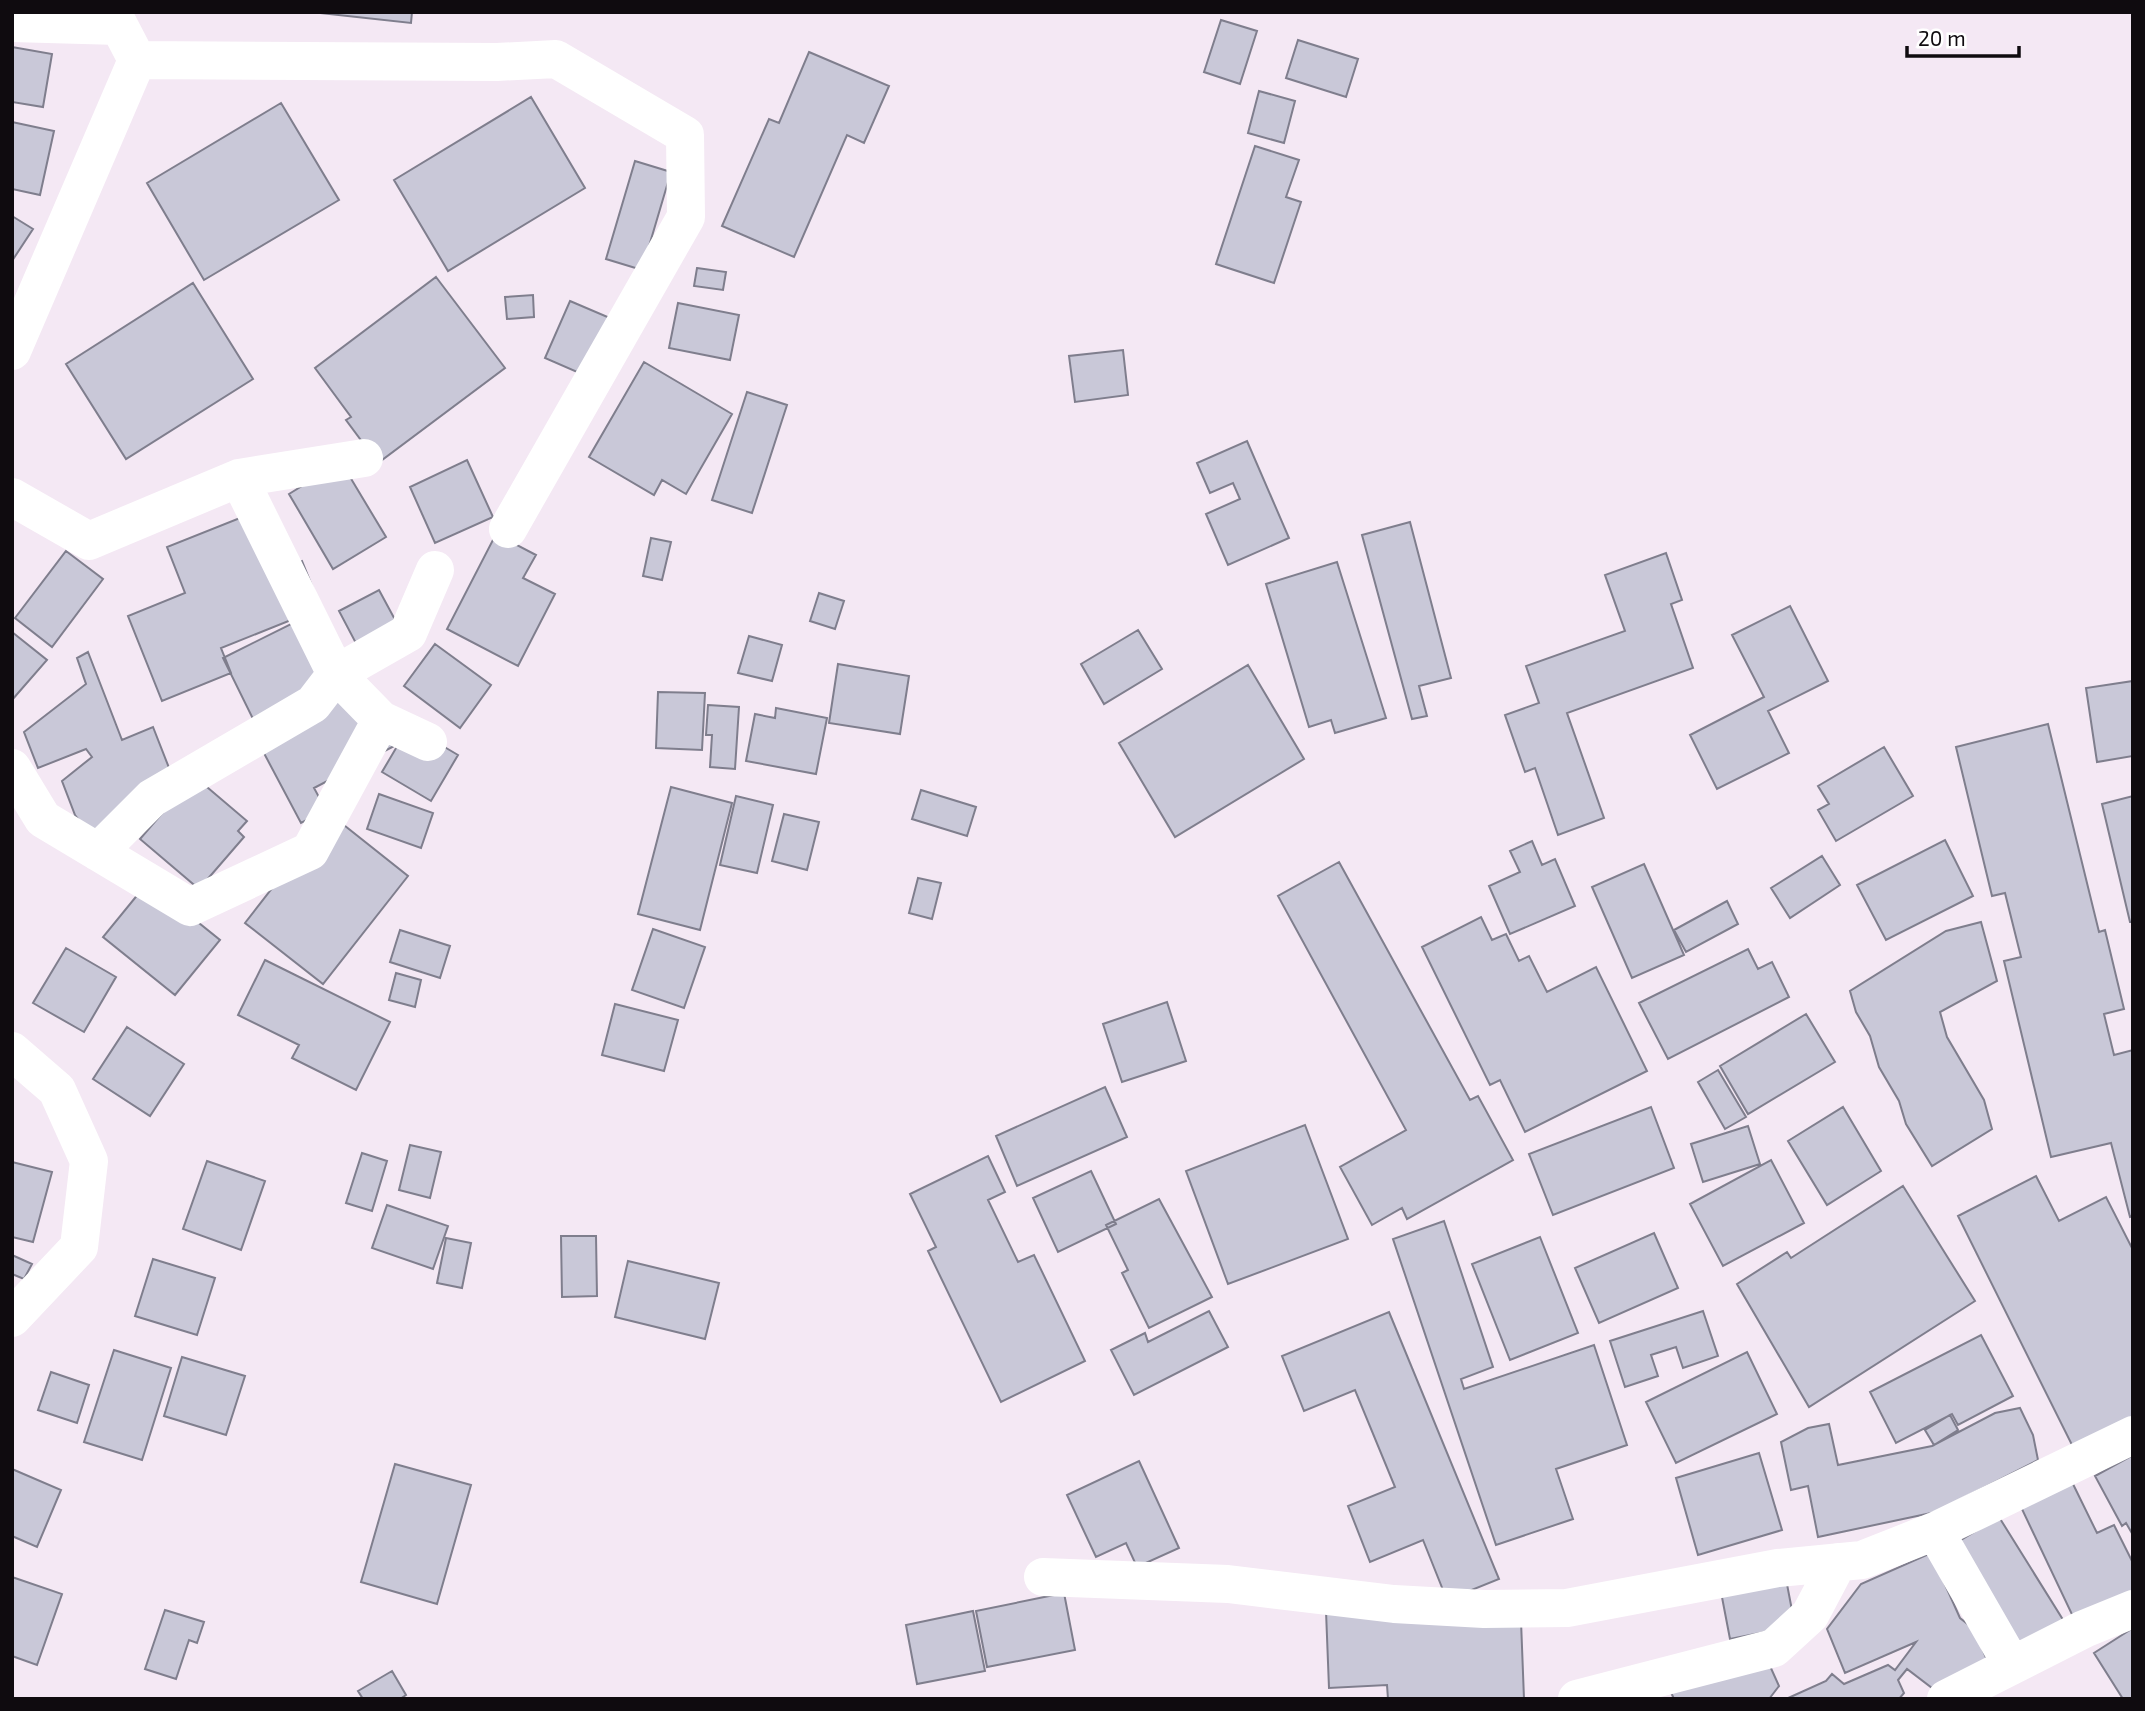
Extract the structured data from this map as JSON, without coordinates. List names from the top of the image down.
{
  "scale_bar": "20 m"
}
